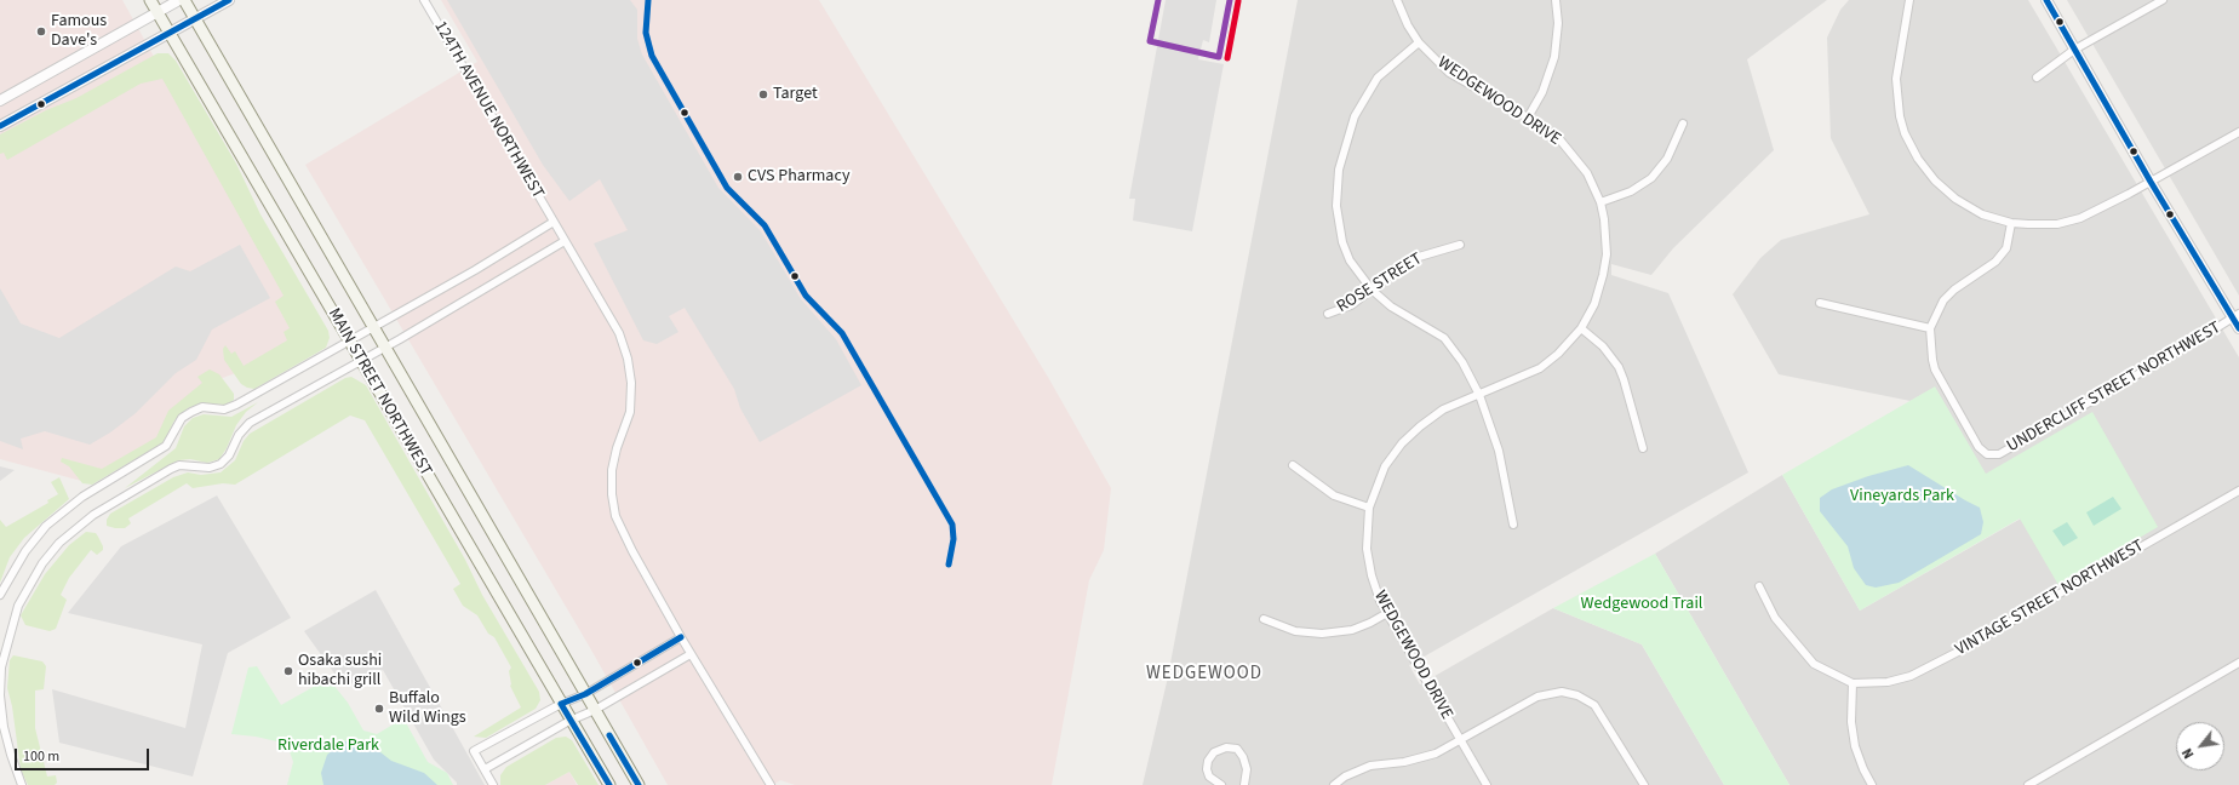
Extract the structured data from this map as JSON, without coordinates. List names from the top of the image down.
{
  "streets": {
    "main road": ["MAIN STREET NORTHWEST"],
    "street": [
      "WEDGEWOOD DRIVE",
      "124TH AVENUE NORTHWEST",
      "ROSE STREET",
      "UNDERCLIFF STREET NORTHWEST",
      "VINTAGE STREET NORTHWEST"
    ]
  },
  "districts": ["WEDGEWOOD"],
  "parks": ["Vineyards Park", "Wedgewood Trail", "Riverdale Park"],
  "places": [
    "Famous Dave's",
    "Target",
    "CVS Pharmacy",
    "Osaka sushi hibachi grill",
    "Buffalo Wild Wings"
  ],
  "scale_bar": "100 m",
  "north": "bottom left"
}
